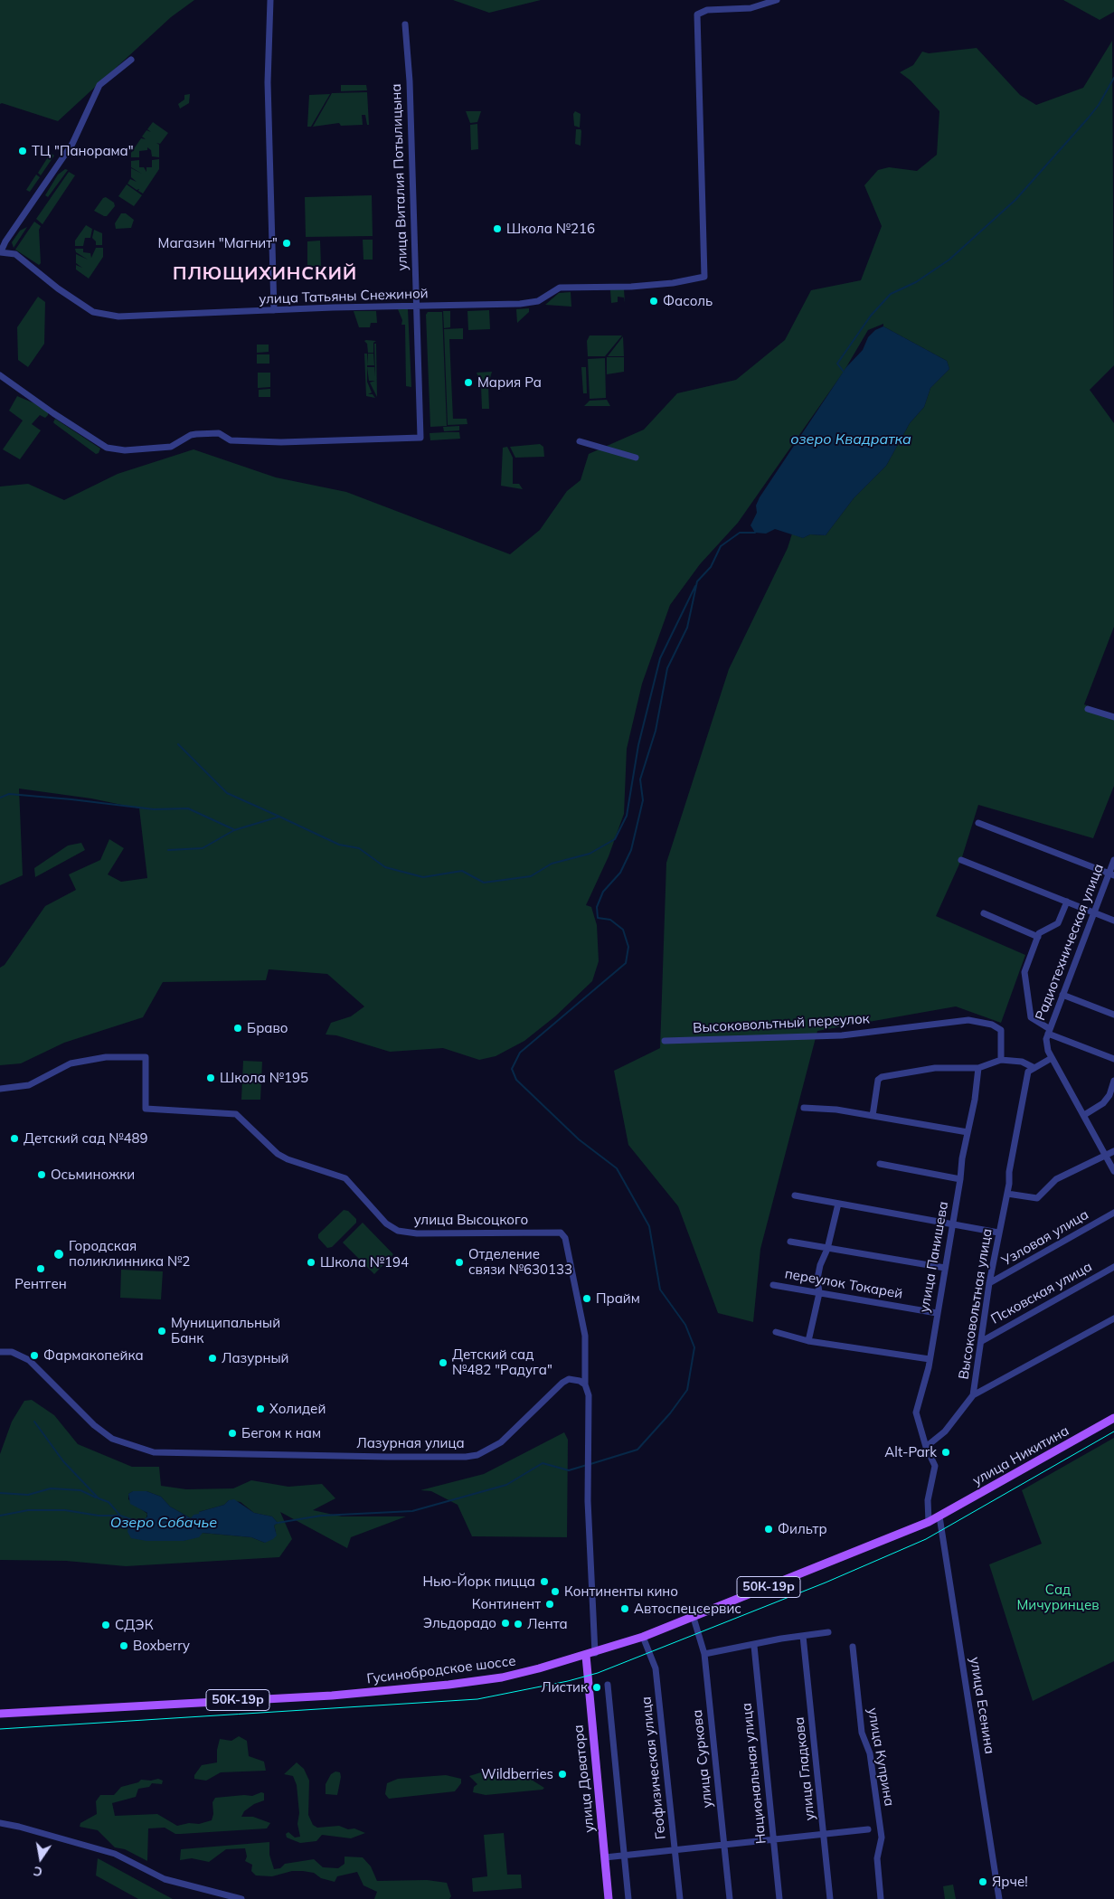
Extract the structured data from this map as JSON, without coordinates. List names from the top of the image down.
{
  "streets": {
    "main road": [
      "улица Никитина",
      "50К-19р",
      "Гусинобродское шоссе",
      "улица Доватора"
    ],
    "street": [
      "улица Виталия Потылицына",
      "улица Татьяны Снежиной",
      "Радиотехническая улица",
      "Высоковольтный переулок",
      "улица Высоцкого",
      "Узловая улица",
      "улица Панишева",
      "переулок Токарей",
      "Псковская улица",
      "Высоковольтная улица",
      "Лазурная улица",
      "улица Есенина",
      "улица Куприна",
      "улица Суркова",
      "Геофизическая улица",
      "улица Гладкова",
      "Национальная улица"
    ]
  },
  "crossings": [
    ["улица Виталия Потылицына", "улица Татьяны Снежиной"],
    ["улица Высоцкого", "Лазурная улица"],
    ["Узловая улица", "Высоковольтная улица"],
    ["улица Панишева", "переулок Токарей"],
    ["улица Панишева", "Высоковольтная улица"],
    ["Псковская улица", "Высоковольтная улица"],
    ["улица Никитина", "Гусинобродское шоссе"],
    ["улица Никитина", "улица Есенина"],
    ["Гусинобродское шоссе", "улица Есенина"],
    ["Гусинобродское шоссе", "улица Суркова"],
    ["Гусинобродское шоссе", "Геофизическая улица"],
    ["Гусинобродское шоссе", "улица Доватора"]
  ],
  "districts": ["ПЛЮЩИХИНСКИЙ"],
  "water": ["озеро Квадратка", "Озеро Собачье"],
  "parks": ["Сад Мичуринцев"],
  "places": [
    "ТЦ \"Панорама\"",
    "Школа №216",
    "Магазин \"Магнит\"",
    "Фасоль",
    "Мария Ра",
    "Браво",
    "Школа №195",
    "Детский сад №489",
    "Осьминожки",
    "Городская поликлинника №2",
    "Школа №194",
    "Отделение связи №630133",
    "Рентген",
    "Прайм",
    "Муниципальный Банк",
    "Фармакопейка",
    "Лазурный",
    "Детский сад №482 \"Радуга\"",
    "Холидей",
    "Бегом к нам",
    "Alt-Park",
    "Фильтр",
    "Нью-Йорк пицца",
    "Континенты кино",
    "Континент",
    "Автоспецсервис",
    "Эльдорадо",
    "Лента",
    "СДЭК",
    "Boxberry",
    "Листик",
    "Wildberries",
    "Ярче!"
  ],
  "north": "bottom"
}
